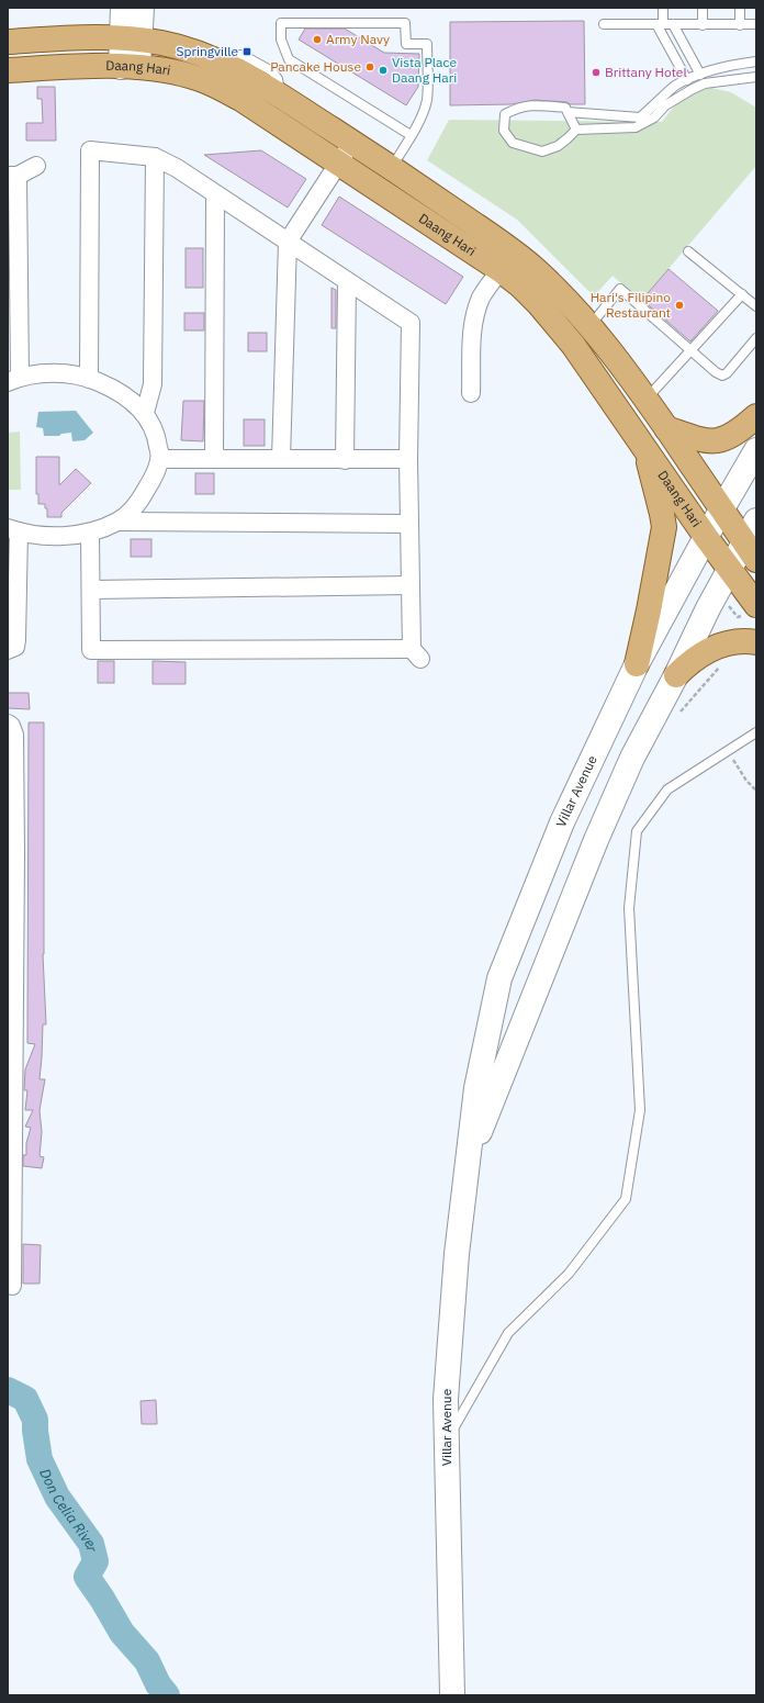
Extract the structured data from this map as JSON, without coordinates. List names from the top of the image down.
{
  "streets": {
    "main road": ["Daang Hari"],
    "street": ["Villar Avenue"]
  },
  "crossings": [
    ["Daang Hari", "Villar Avenue"]
  ],
  "water": ["Don Celia River"],
  "places": {
    "other": [
      "Army Navy",
      "Pancake House",
      "Vista Place Daang Hari",
      "Brittany Hotel",
      "Hari's Filipino Restaurant"
    ],
    "transit": ["Springville"]
  }
}
